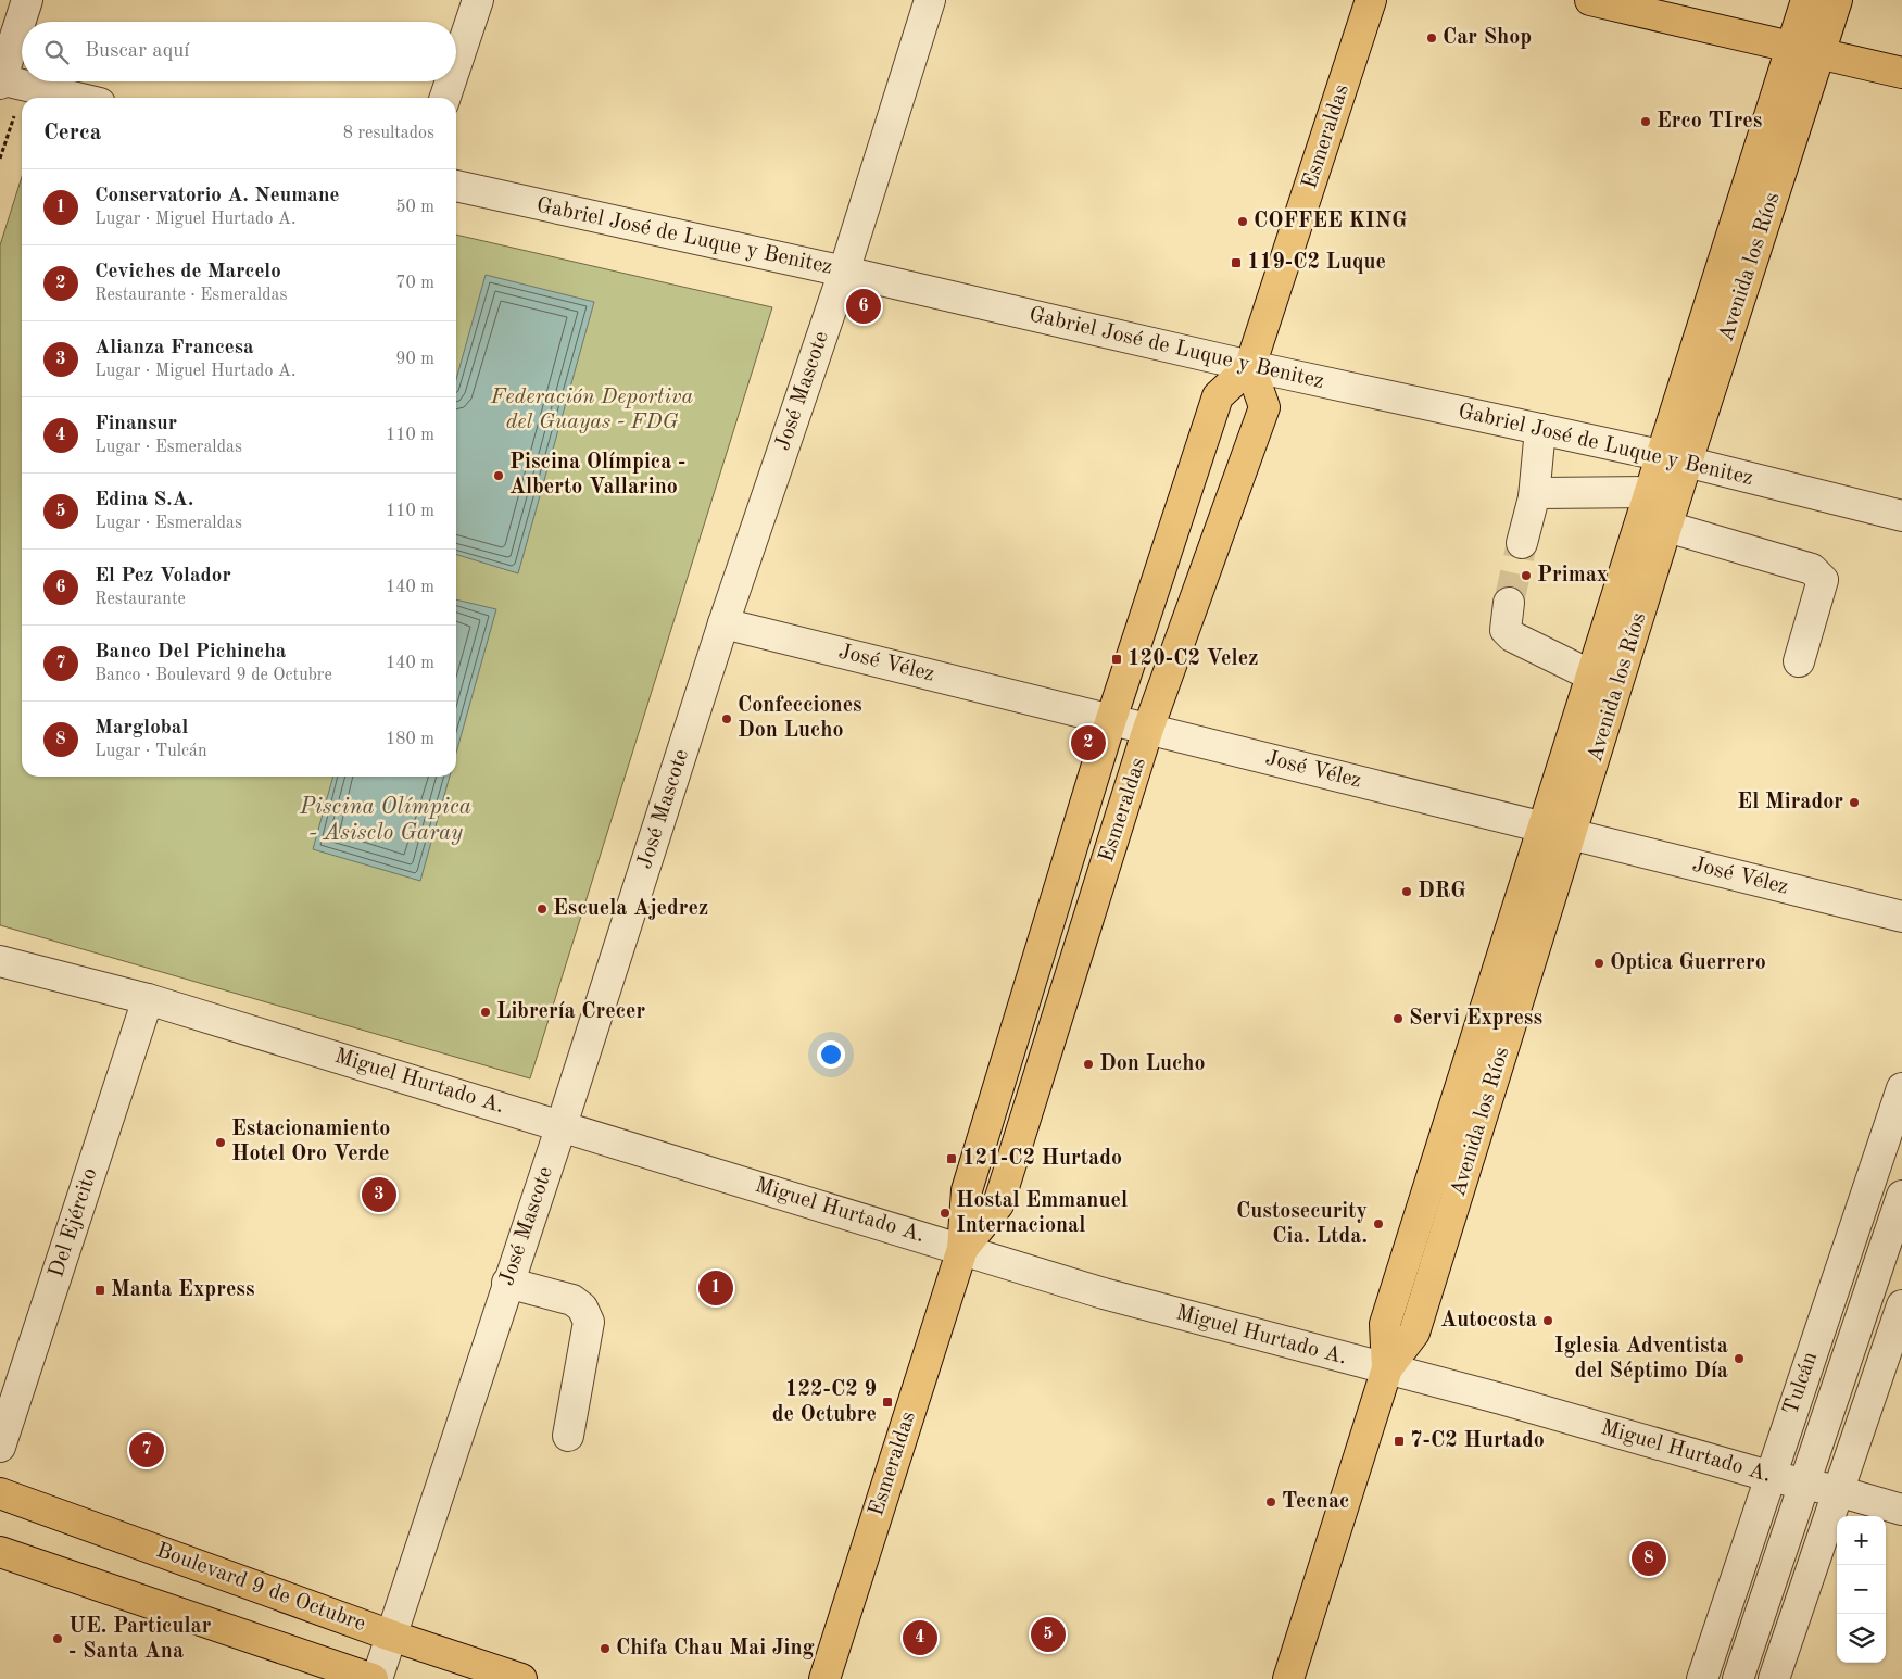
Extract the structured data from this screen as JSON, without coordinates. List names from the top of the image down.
{
  "streets": {
    "main road": ["Esmeraldas", "Avenida los Ríos", "Boulevard 9 de Octubre"],
    "street": [
      "Gabriel José de Luque y Benitez",
      "José Mascote",
      "José Vélez",
      "Miguel Hurtado A.",
      "Del Ejército",
      "Tulcán"
    ]
  },
  "crossings": [
    ["Esmeraldas", "Gabriel José de Luque y Benitez"],
    ["Esmeraldas", "José Vélez"],
    ["Esmeraldas", "Miguel Hurtado A."],
    ["Gabriel José de Luque y Benitez", "Avenida los Ríos"],
    ["Gabriel José de Luque y Benitez", "José Mascote"],
    ["Avenida los Ríos", "José Vélez"],
    ["Avenida los Ríos", "Miguel Hurtado A."],
    ["José Mascote", "José Vélez"],
    ["José Mascote", "Miguel Hurtado A."],
    ["José Mascote", "Boulevard 9 de Octubre"],
    ["Miguel Hurtado A.", "Del Ejército"],
    ["Miguel Hurtado A.", "Tulcán"]
  ],
  "water": ["Piscina Olímpica - Asisclo Garay"],
  "parks": ["Federación Deportiva del Guayas - FDG"],
  "places": {
    "other": [
      "Car Shop",
      "Erco TIres",
      "COFFEE KING",
      "Piscina Olímpica - Alberto Vallarino",
      "Primax",
      "Confecciones Don Lucho",
      "El Mirador",
      "DRG",
      "Escuela Ajedrez",
      "Optica Guerrero",
      "Librería Crecer",
      "Servi Express",
      "Don Lucho",
      "Estacionamiento Hotel Oro Verde",
      "Hostal Emmanuel Internacional",
      "Custosecurity Cia. Ltda.",
      "Autocosta",
      "Iglesia Adventista del Séptimo Día",
      "Tecnac",
      "UE. Particular - Santa Ana",
      "Chifa Chau Mai Jing"
    ],
    "transit": [
      "119-C2 Luque",
      "120-C2 Velez",
      "121-C2 Hurtado",
      "Manta Express",
      "122-C2 9 de Octubre",
      "7-C2 Hurtado"
    ]
  },
  "page": {
    "search": "Buscar aquí",
    "heading": ["Cerca", "8 resultados"],
    "list": [
      {
        "mark": "1",
        "name": "Conservatorio A. Neumane",
        "note": "Lugar · Miguel Hurtado A.",
        "value": "50 m"
      },
      {
        "mark": "2",
        "name": "Ceviches de Marcelo",
        "note": "Restaurante · Esmeraldas",
        "value": "70 m"
      },
      {
        "mark": "3",
        "name": "Alianza Francesa",
        "note": "Lugar · Miguel Hurtado A.",
        "value": "90 m"
      },
      {
        "mark": "4",
        "name": "Finansur",
        "note": "Lugar · Esmeraldas",
        "value": "110 m"
      },
      {
        "mark": "5",
        "name": "Edina S.A.",
        "note": "Lugar · Esmeraldas",
        "value": "110 m"
      },
      {
        "mark": "6",
        "name": "El Pez Volador",
        "note": "Restaurante",
        "value": "140 m"
      },
      {
        "mark": "7",
        "name": "Banco Del Pichincha",
        "note": "Banco · Boulevard 9 de Octubre",
        "value": "140 m"
      },
      {
        "mark": "8",
        "name": "Marglobal",
        "note": "Lugar · Tulcán",
        "value": "180 m"
      }
    ],
    "pins": [
      "6",
      "2",
      "3",
      "1",
      "7",
      "8",
      "5",
      "4"
    ],
    "map_buttons": ["+", "−"]
  }
}
